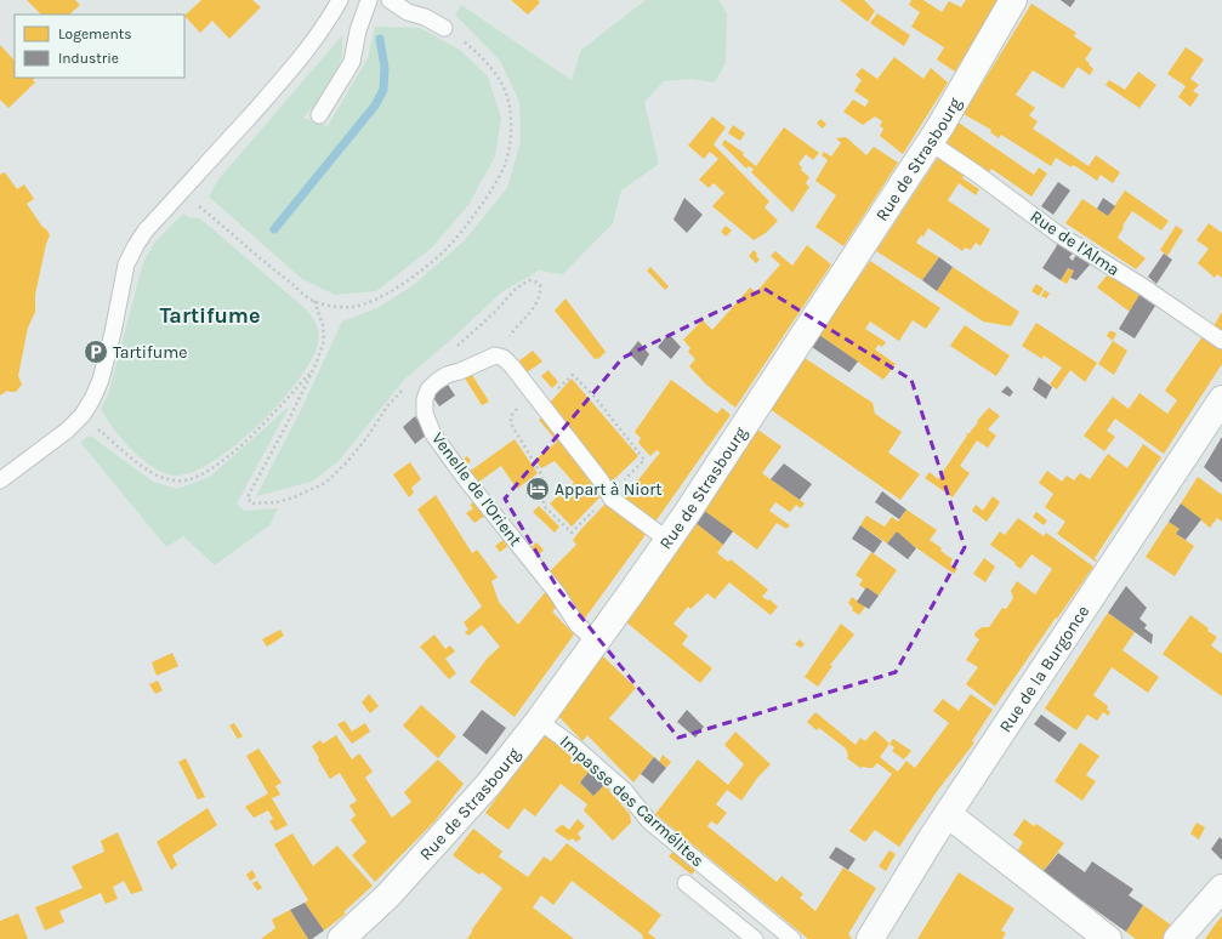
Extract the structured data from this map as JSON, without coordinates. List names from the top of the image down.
{
  "streets": {
    "street": ["Rue de Strasbourg", "Rue de la Burgonce"],
    "lane": ["Rue de l'Alma", "Venelle de l'Orient", "Impasse des Carmélites"]
  },
  "crossings": [
    ["Rue de Strasbourg", "Rue de l'Alma"],
    ["Rue de Strasbourg", "Venelle de l'Orient"],
    ["Rue de Strasbourg", "Impasse des Carmélites"]
  ],
  "districts": ["Tartifume"],
  "places": {
    "parking": ["Tartifume"],
    "hotel": ["Appart à Niort"]
  },
  "legend": ["Logements", "Industrie"]
}
